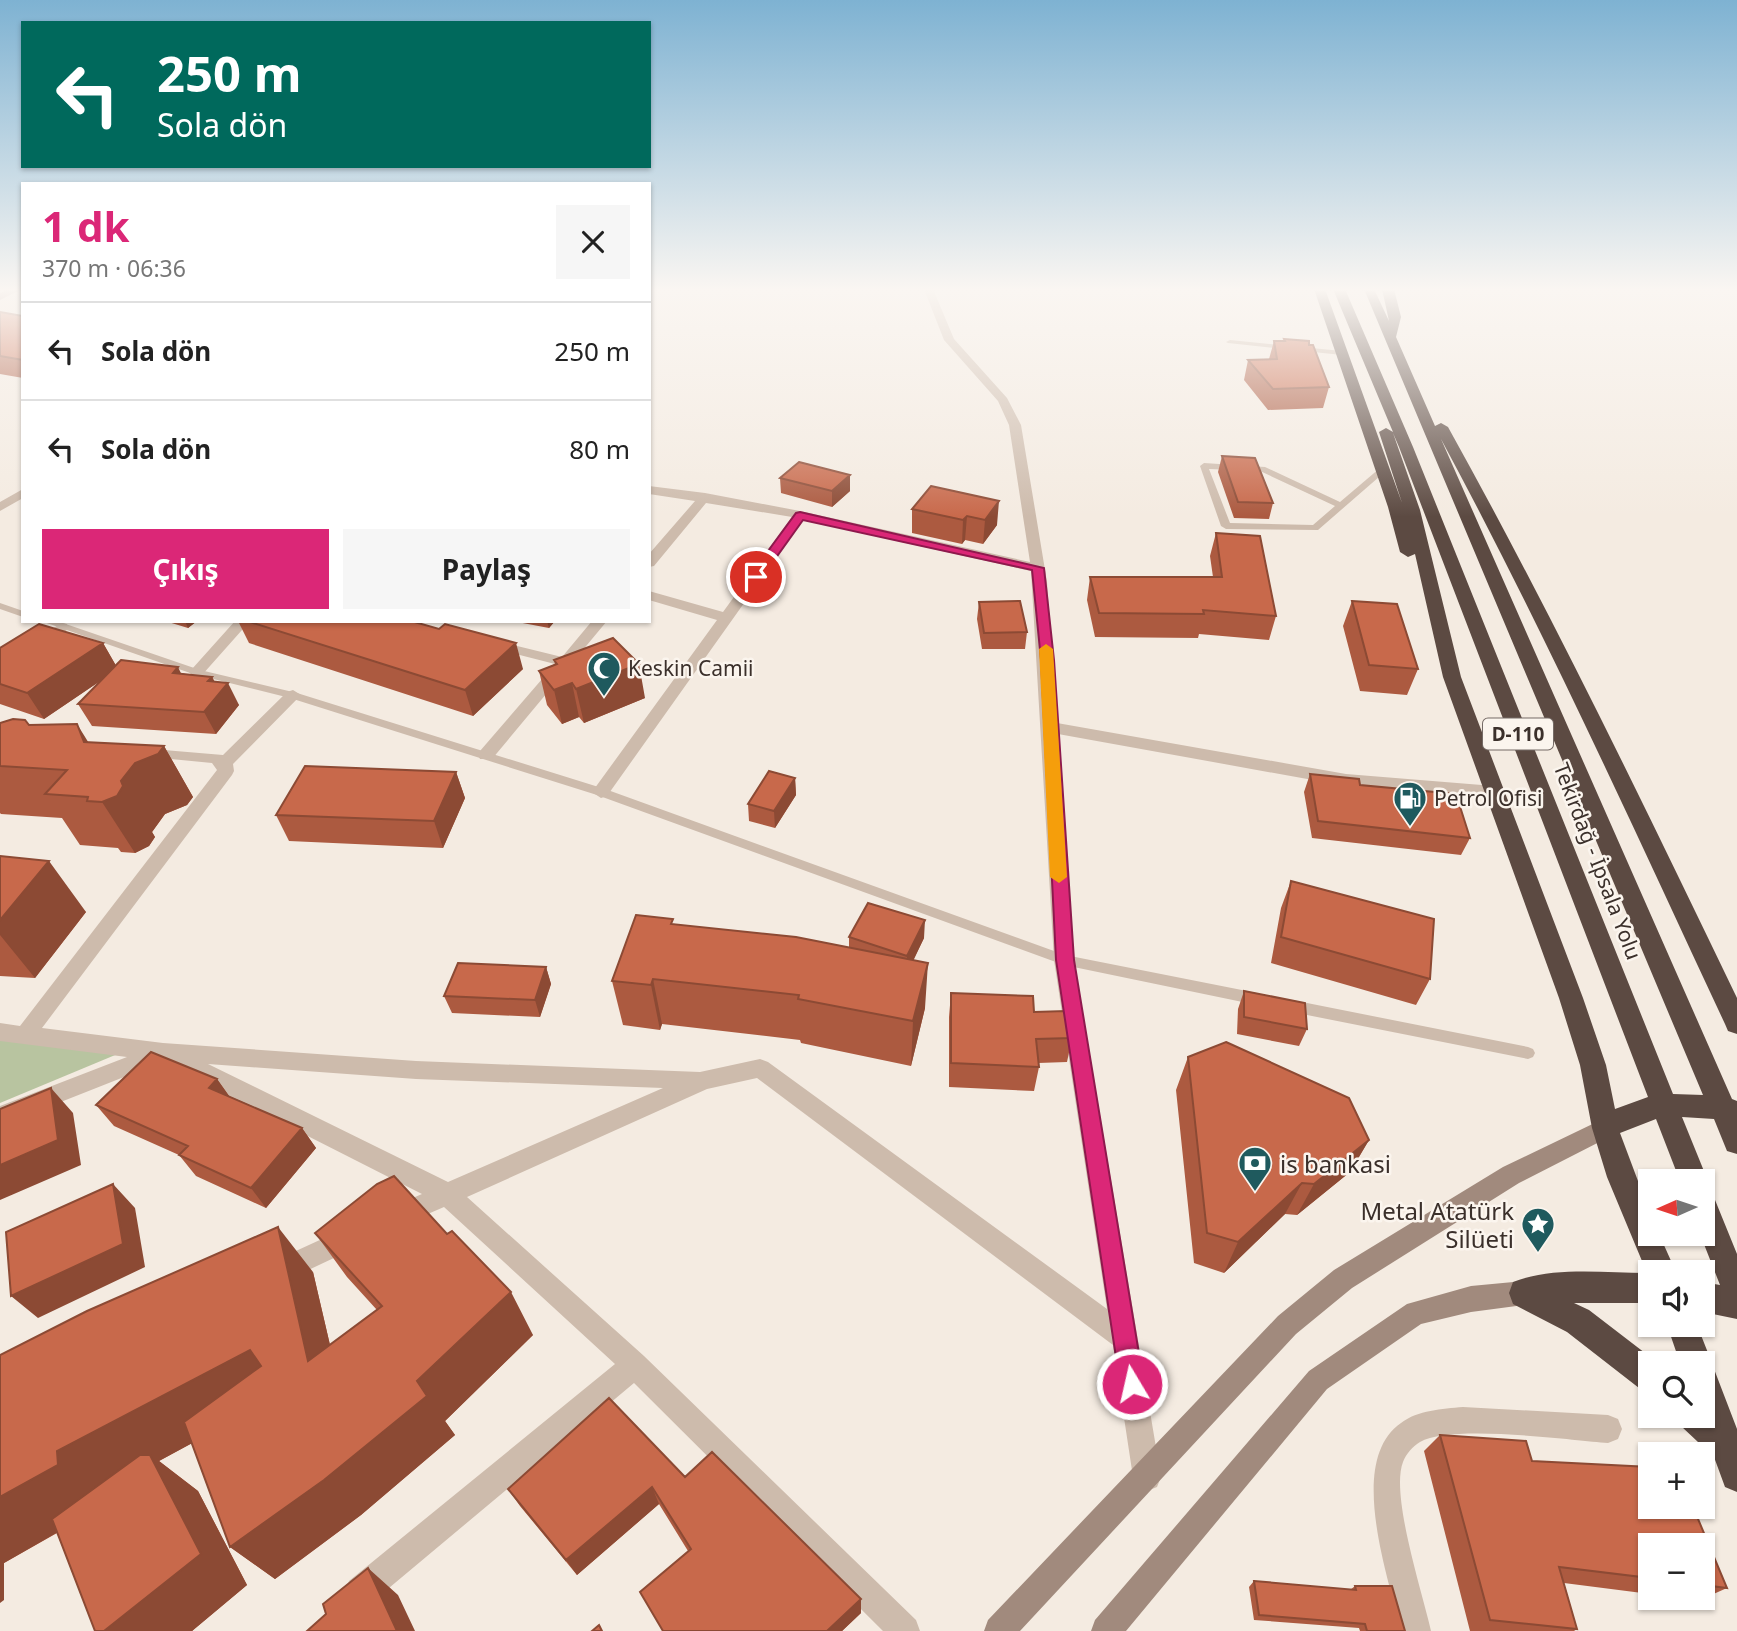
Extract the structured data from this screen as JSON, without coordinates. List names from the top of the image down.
{
  "streets": {
    "highway": ["D-110", "Tekirdağ - İpsala Yolu"]
  },
  "places": {
    "mosque": ["Keskin Camii"],
    "fuel station": ["Petrol Ofisi"],
    "bank": ["is bankasi"],
    "place": ["Metal Atatürk Silüeti"]
  },
  "north": "left",
  "page": {
    "turn": ["250 m", "Sola dön"],
    "heading": ["1 dk", "370 m · 06:36"],
    "list": [
      {
        "name": "Sola dön",
        "value": "250 m"
      },
      {
        "name": "Sola dön",
        "value": "80 m"
      }
    ],
    "buttons": ["Çıkış", "Paylaş"],
    "map_buttons": ["+", "−"]
  }
}
